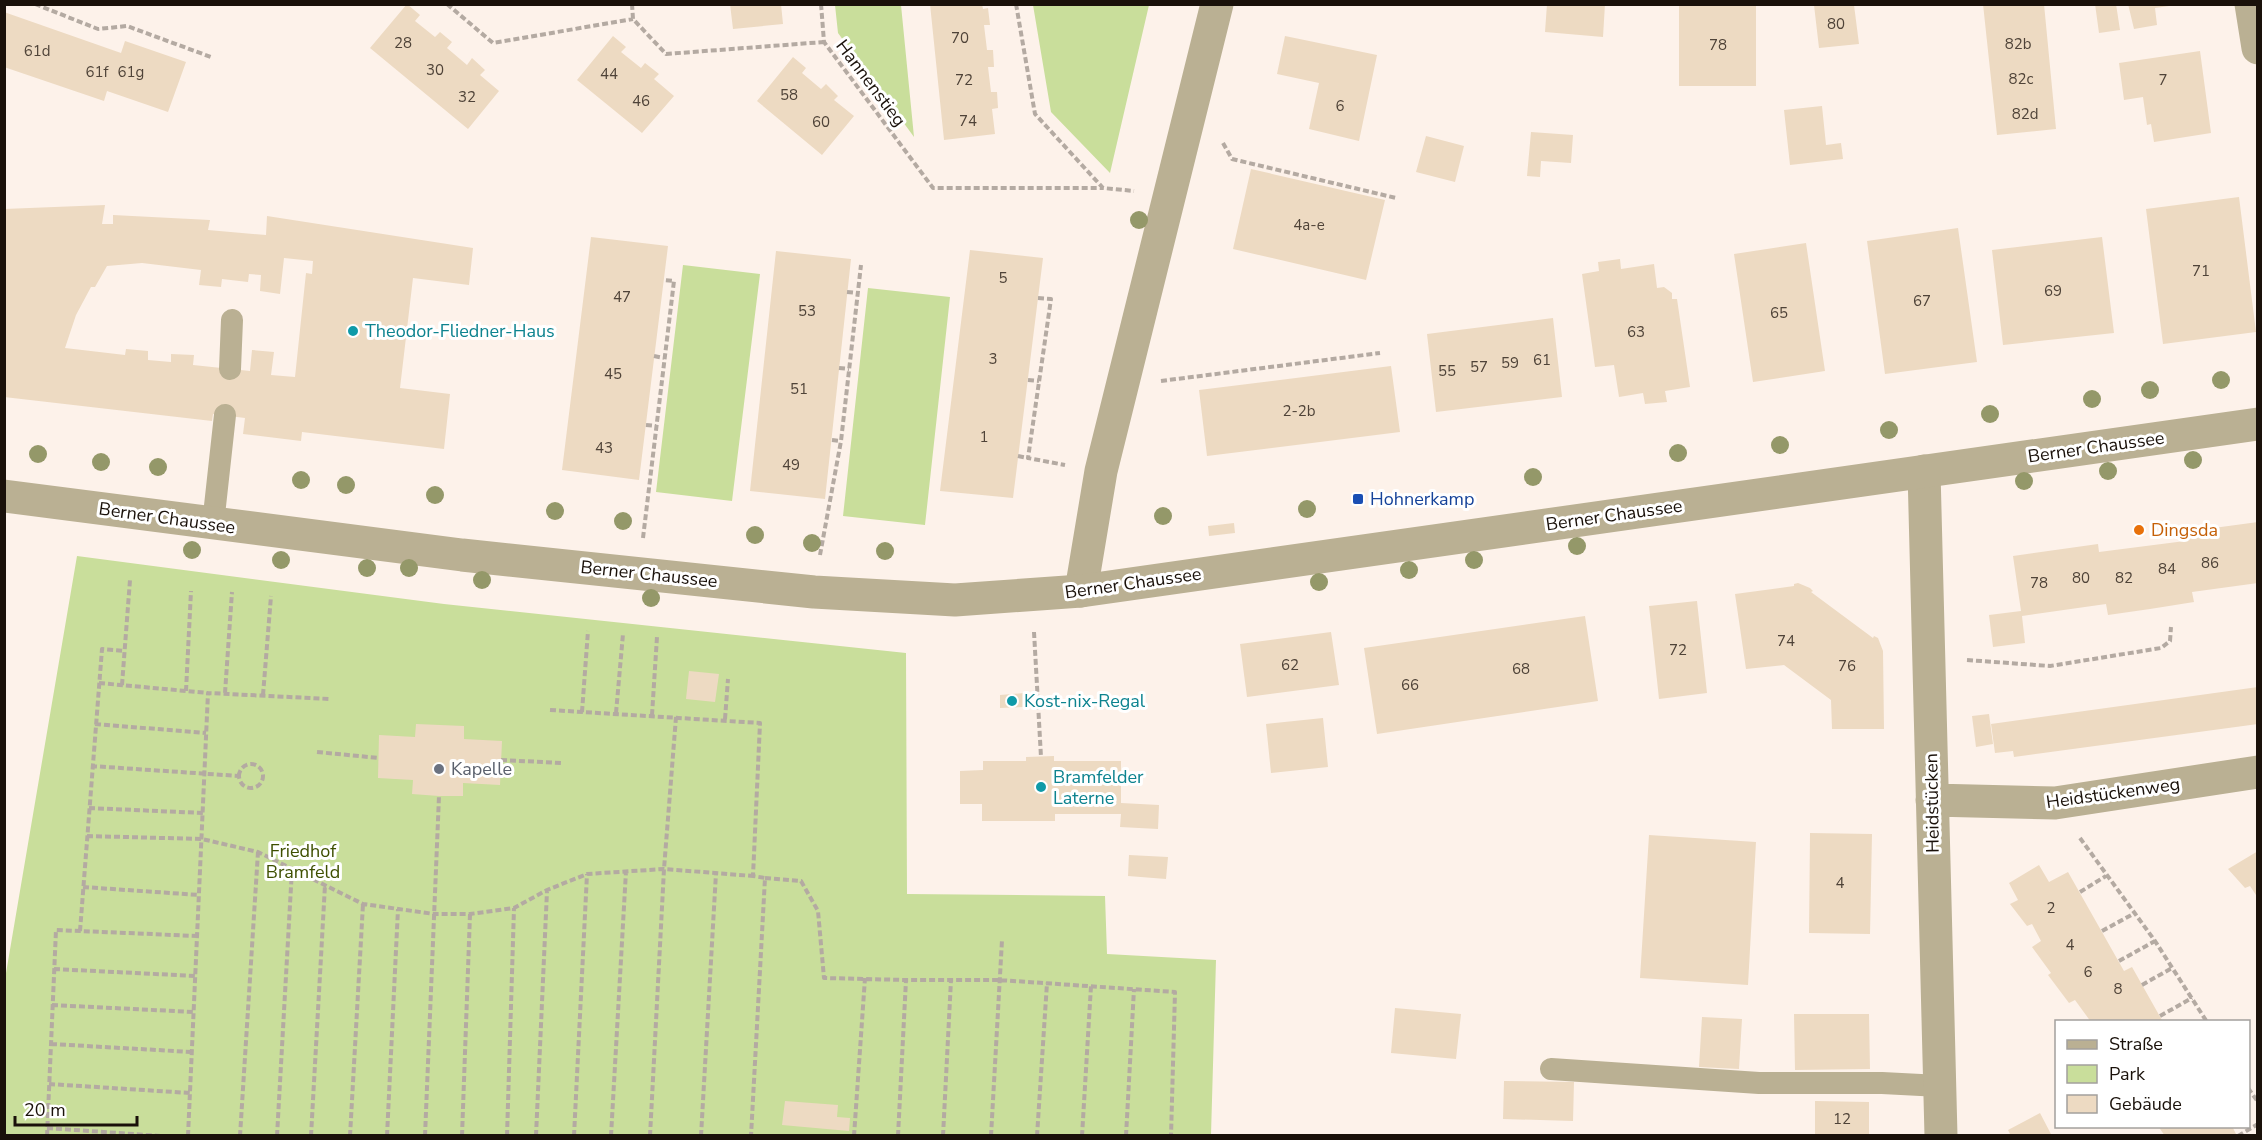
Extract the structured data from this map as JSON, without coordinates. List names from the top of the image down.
{
  "streets": {
    "street": ["Berner Chaussee", "Heidstückenweg", "Heidstücken"],
    "path": ["Hannenstieg"]
  },
  "crossings": [
    ["Berner Chaussee", "Heidstücken"],
    ["Heidstückenweg", "Heidstücken"]
  ],
  "parks": ["Friedhof Bramfeld"],
  "places": {
    "other": [
      "Theodor-Fliedner-Haus",
      "Dingsda",
      "Kost-nix-Regal",
      "Kapelle",
      "Bramfelder Laterne"
    ],
    "transit": ["Hohnerkamp"]
  },
  "house_numbers": [
    "80",
    "70",
    "28",
    "82b",
    "78",
    "61d",
    "30",
    "61f",
    "61g",
    "44",
    "82c",
    "72",
    "7",
    "58",
    "32",
    "46",
    "6",
    "82d",
    "74",
    "60",
    "4a-e",
    "71",
    "5",
    "69",
    "47",
    "67",
    "53",
    "65",
    "63",
    "3",
    "61",
    "59",
    "57",
    "55",
    "45",
    "51",
    "2-2b",
    "1",
    "43",
    "49",
    "86",
    "84",
    "80",
    "82",
    "78",
    "74",
    "72",
    "62",
    "76",
    "68",
    "66",
    "4",
    "2",
    "4",
    "6",
    "8",
    "12"
  ],
  "legend": ["Straße", "Park", "Gebäude"],
  "scale_bar": "20 m"
}
